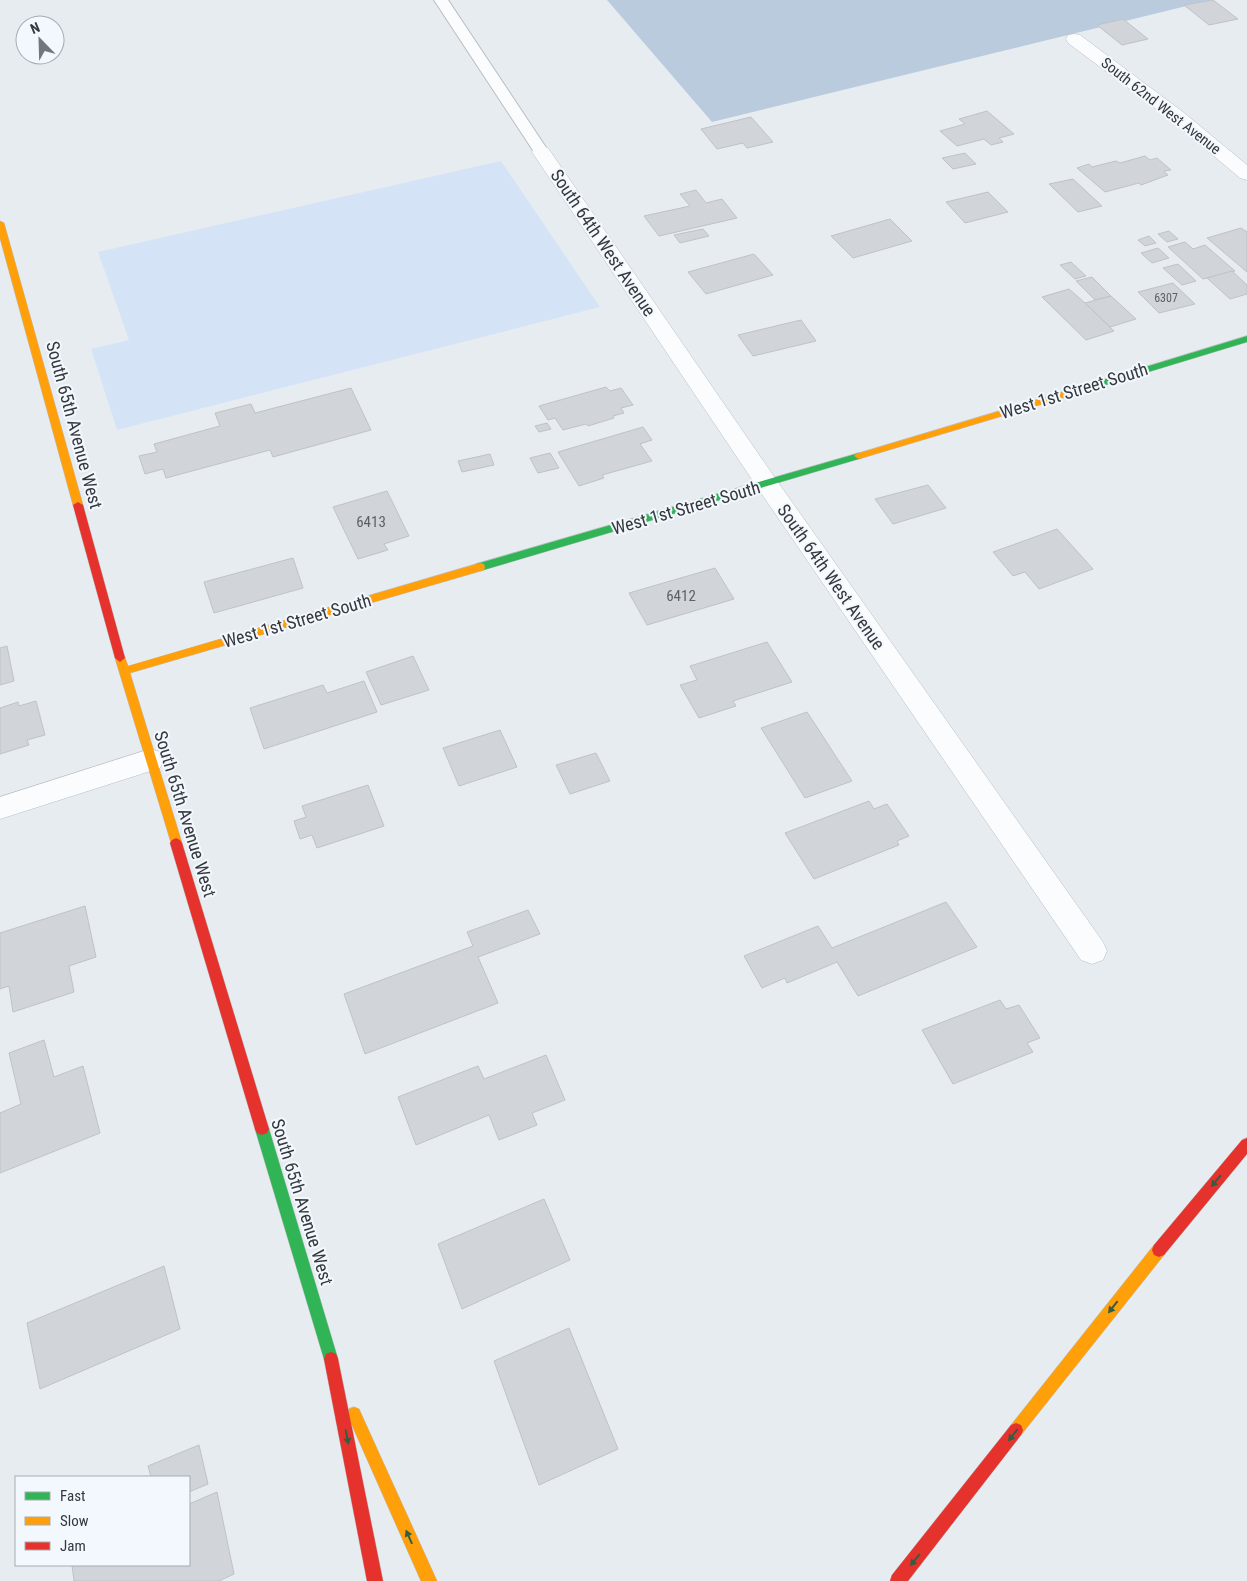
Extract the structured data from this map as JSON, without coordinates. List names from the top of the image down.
{
  "streets": {
    "street": [
      "South 62nd West Avenue",
      "South 64th West Avenue",
      "West 1st Street South",
      "South 65th Avenue West"
    ]
  },
  "crossings": [
    ["South 64th West Avenue", "West 1st Street South"],
    ["West 1st Street South", "South 65th Avenue West"]
  ],
  "house_numbers": ["6307", "6413", "6412"],
  "legend": ["Fast", "Slow", "Jam"],
  "north": "top left"
}
